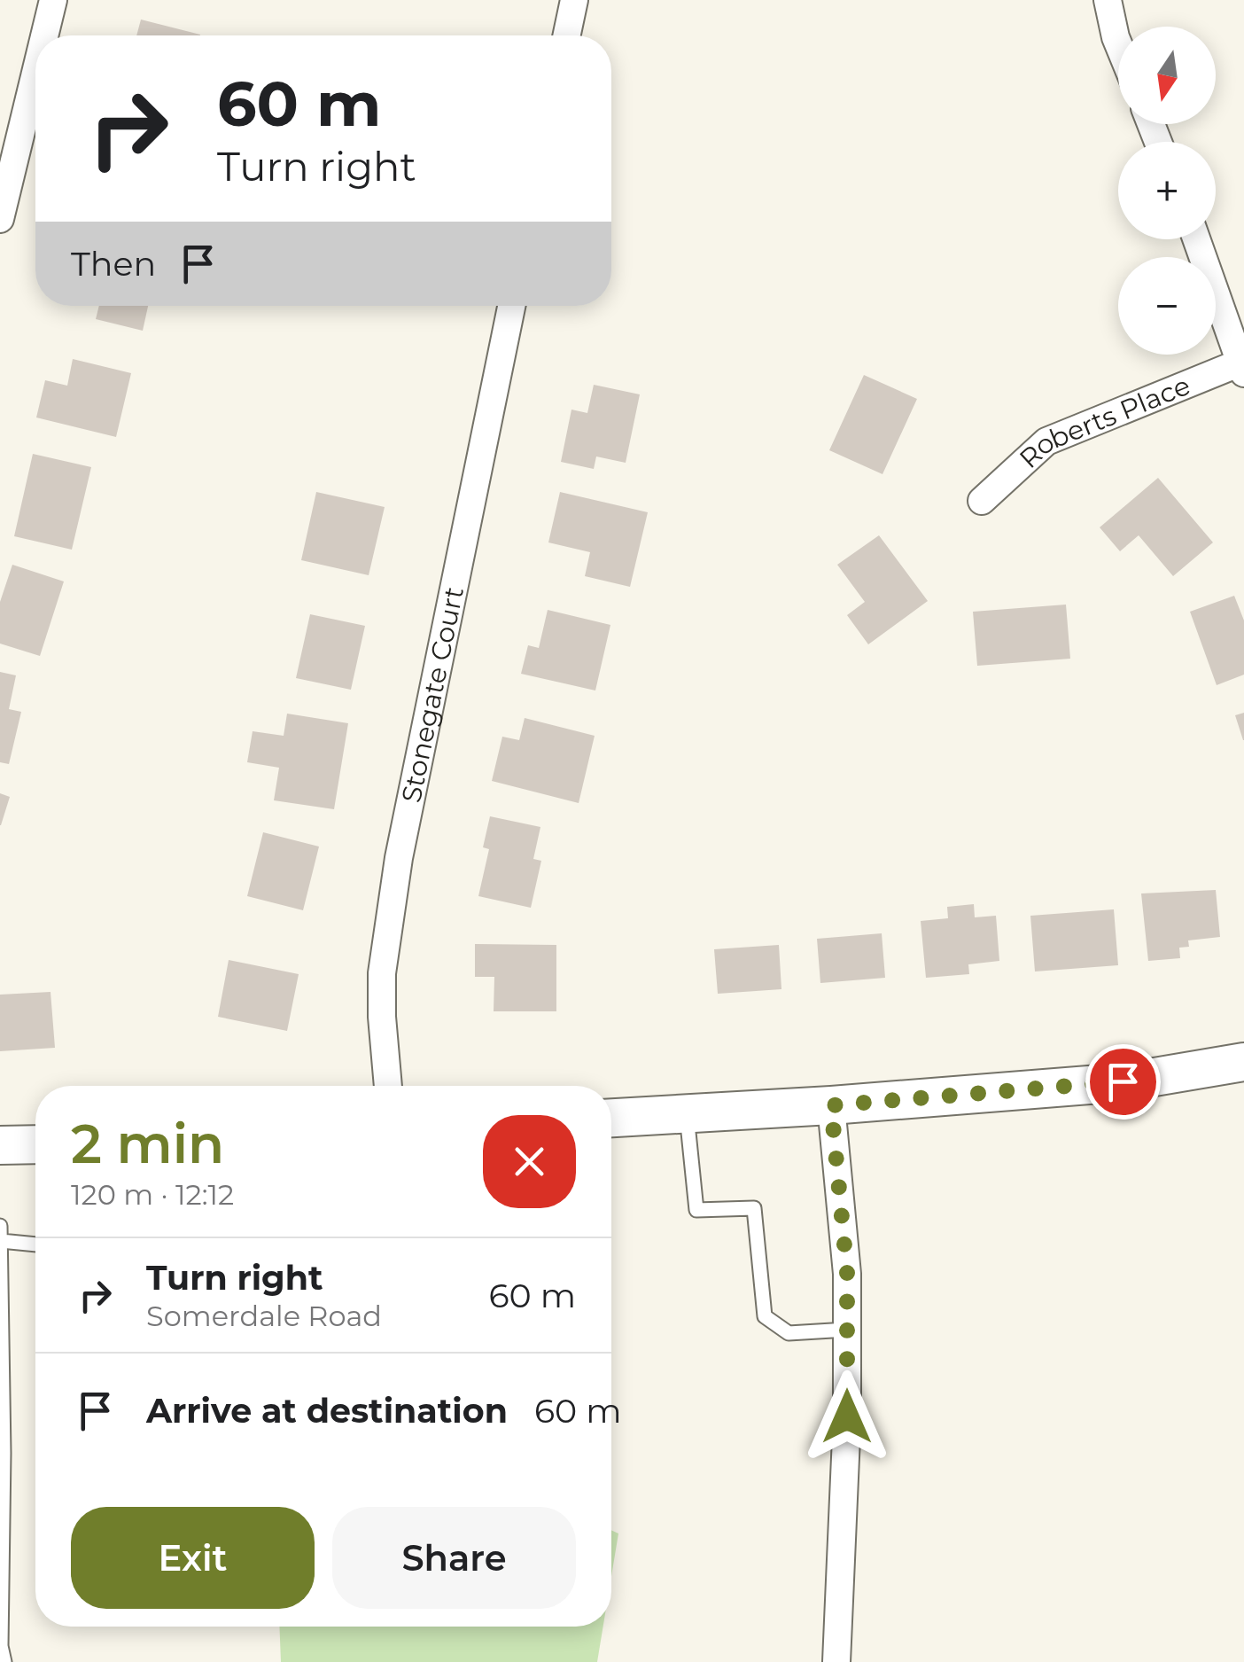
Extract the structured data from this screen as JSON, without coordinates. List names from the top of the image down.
{
  "streets": {
    "street": ["Roberts Place", "Stonegate Court"]
  },
  "north": "bottom",
  "page": {
    "map_buttons": ["+", "−"],
    "turn": ["60 m", "Turn right"],
    "then": "Then",
    "heading": ["2 min", "120 m · 12:12"],
    "list": [
      {
        "name": "Turn right",
        "note": "Somerdale Road",
        "value": "60 m"
      },
      {
        "name": "Arrive at destination",
        "value": "60 m"
      }
    ],
    "buttons": ["Exit", "Share"]
  }
}
